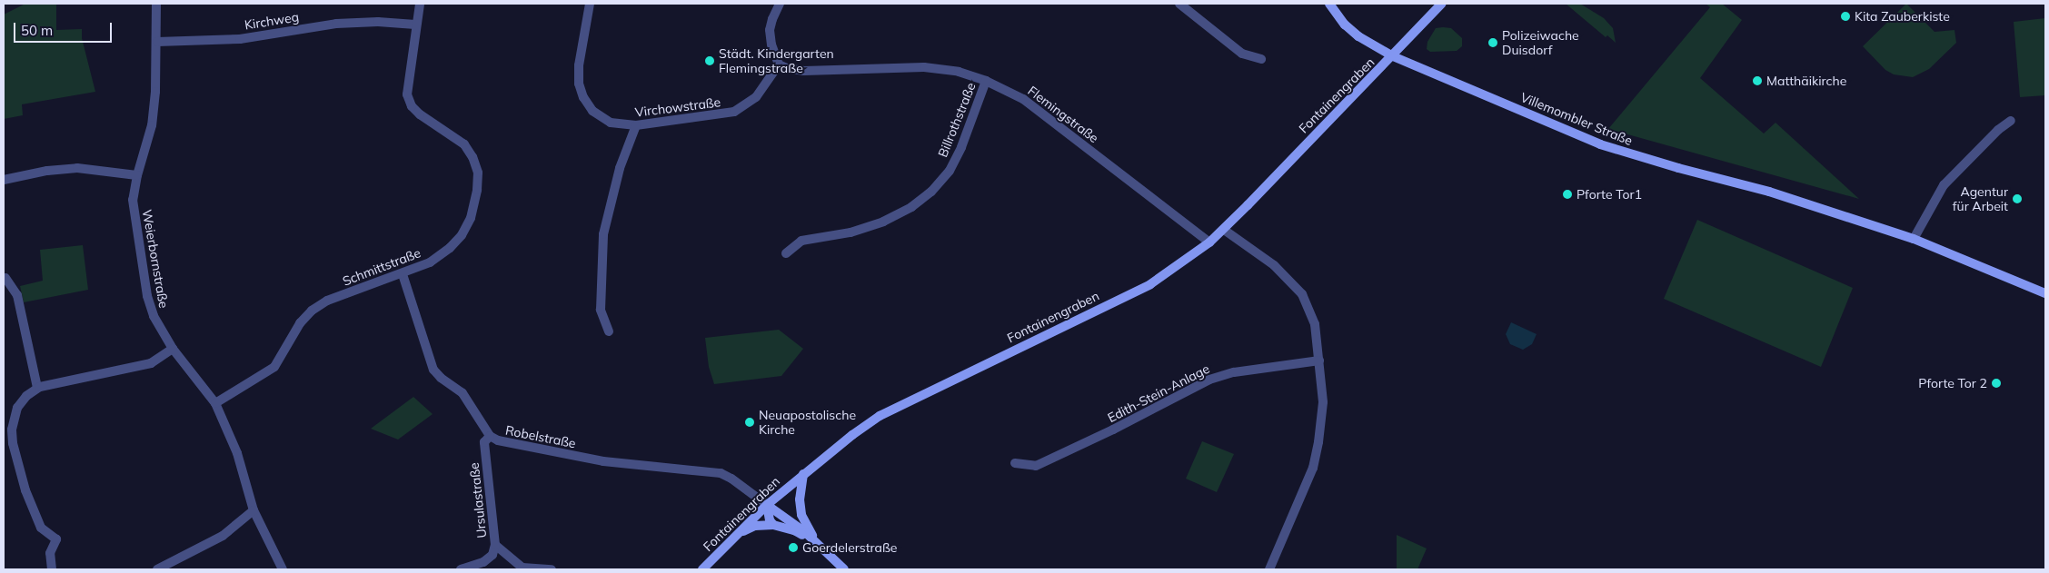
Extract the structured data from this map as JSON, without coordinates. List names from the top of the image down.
{
  "streets": {
    "street": [
      "Kirchweg",
      "Fontainengraben",
      "Virchowstraße",
      "Flemingstraße",
      "Villemombler Straße",
      "Billrothstraße",
      "Weierbornstraße",
      "Schmittstraße",
      "Edith-Stein-Anlage",
      "Robelstraße",
      "Ursulastraße"
    ]
  },
  "crossings": [
    ["Kirchweg", "Weierbornstraße"],
    ["Kirchweg", "Schmittstraße"],
    ["Fontainengraben", "Flemingstraße"],
    ["Fontainengraben", "Villemombler Straße"],
    ["Fontainengraben", "Robelstraße"],
    ["Virchowstraße", "Flemingstraße"],
    ["Flemingstraße", "Billrothstraße"],
    ["Weierbornstraße", "Schmittstraße"],
    ["Schmittstraße", "Robelstraße"],
    ["Robelstraße", "Ursulastraße"]
  ],
  "places": [
    "Kita Zauberkiste",
    "Polizeiwache Duisdorf",
    "Städt. Kindergarten Flemingstraße",
    "Matthäikirche",
    "Pforte Tor1",
    "Agentur für Arbeit",
    "Pforte Tor 2",
    "Neuapostolische Kirche",
    "Goerdelerstraße"
  ],
  "scale_bar": "50 m"
}
